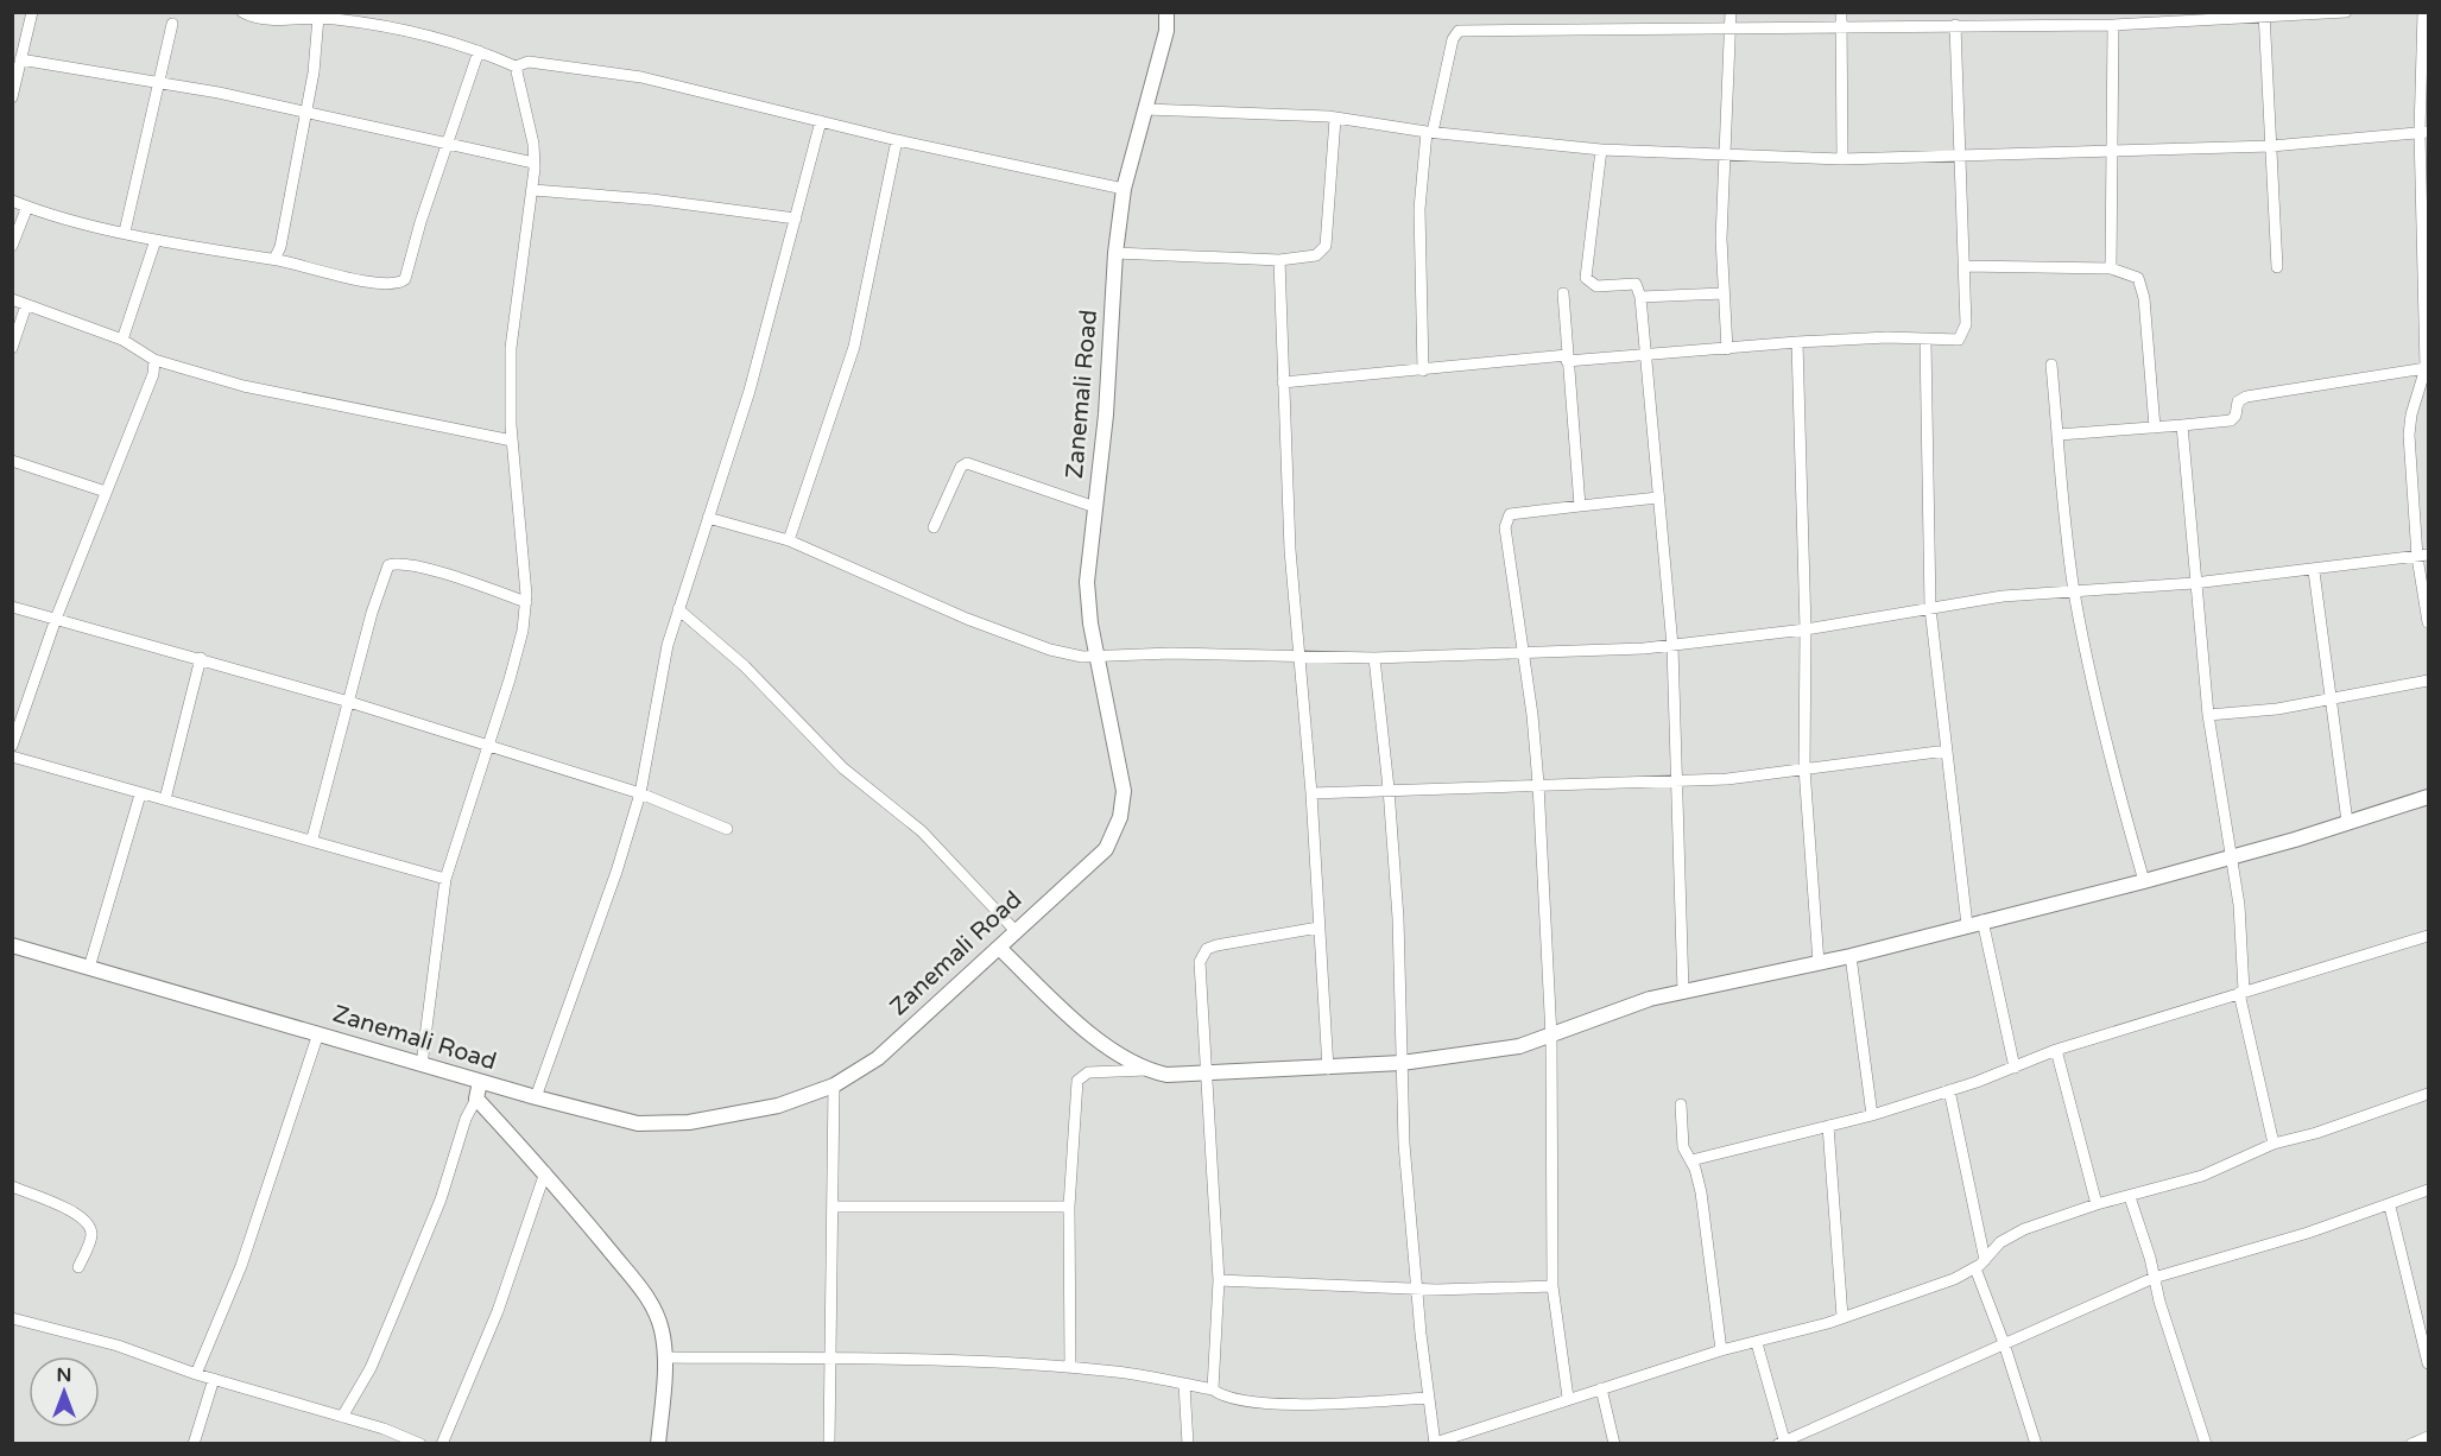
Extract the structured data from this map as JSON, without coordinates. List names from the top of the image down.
{
  "streets": {
    "street": ["Zanemali Road"]
  },
  "north": "top"
}
